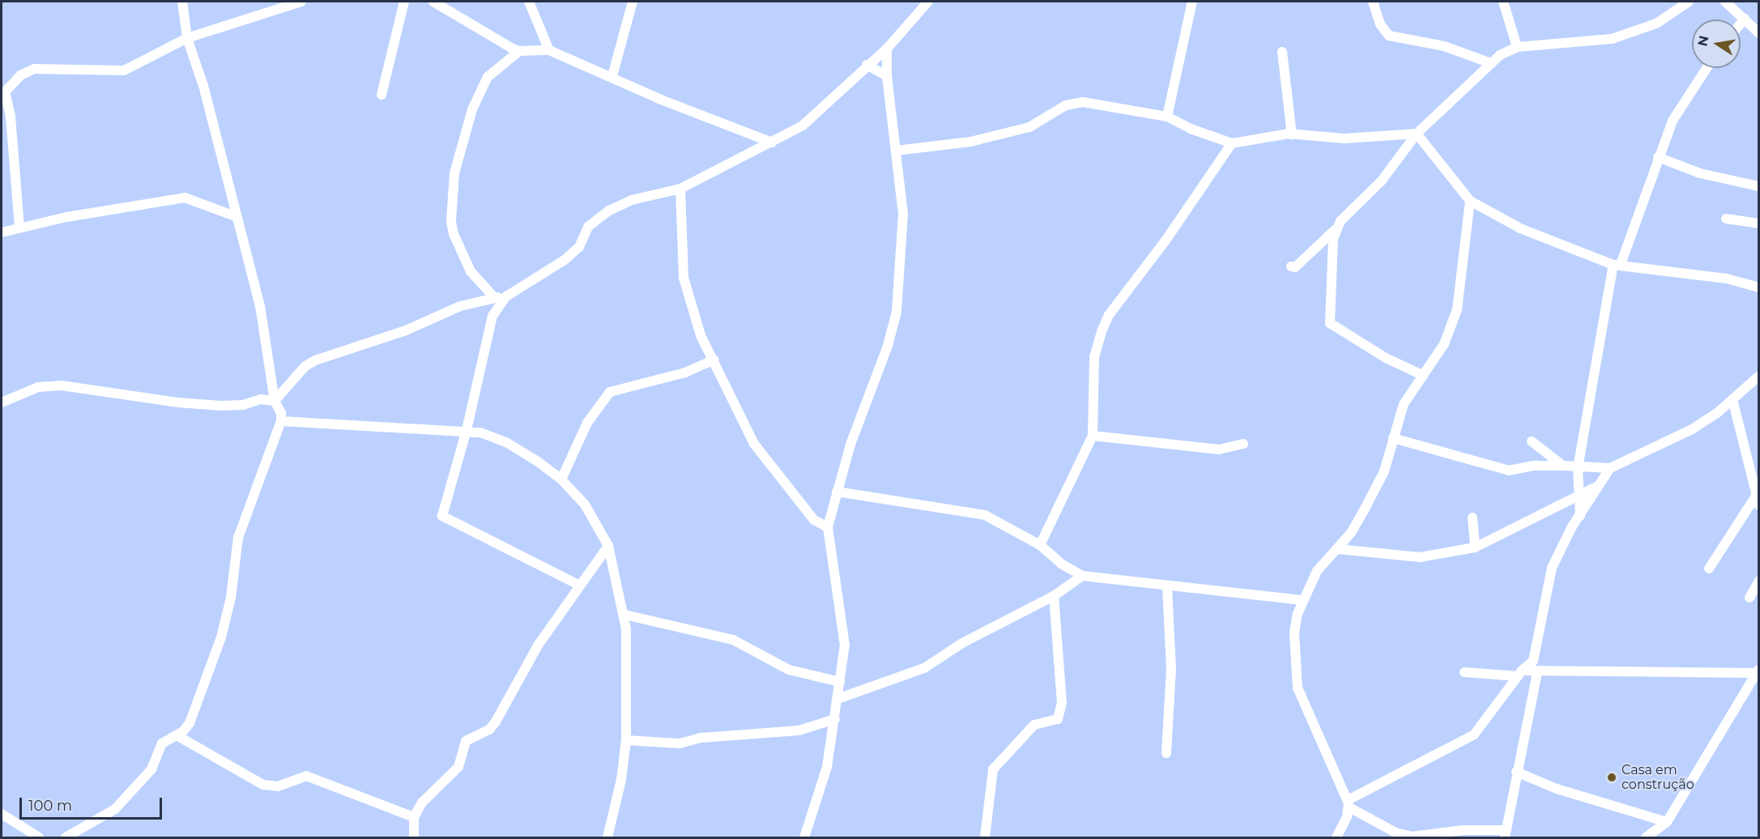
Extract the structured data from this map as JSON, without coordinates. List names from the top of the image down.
{
  "places": ["Casa em construção"],
  "scale_bar": "100 m",
  "north": "left"
}
